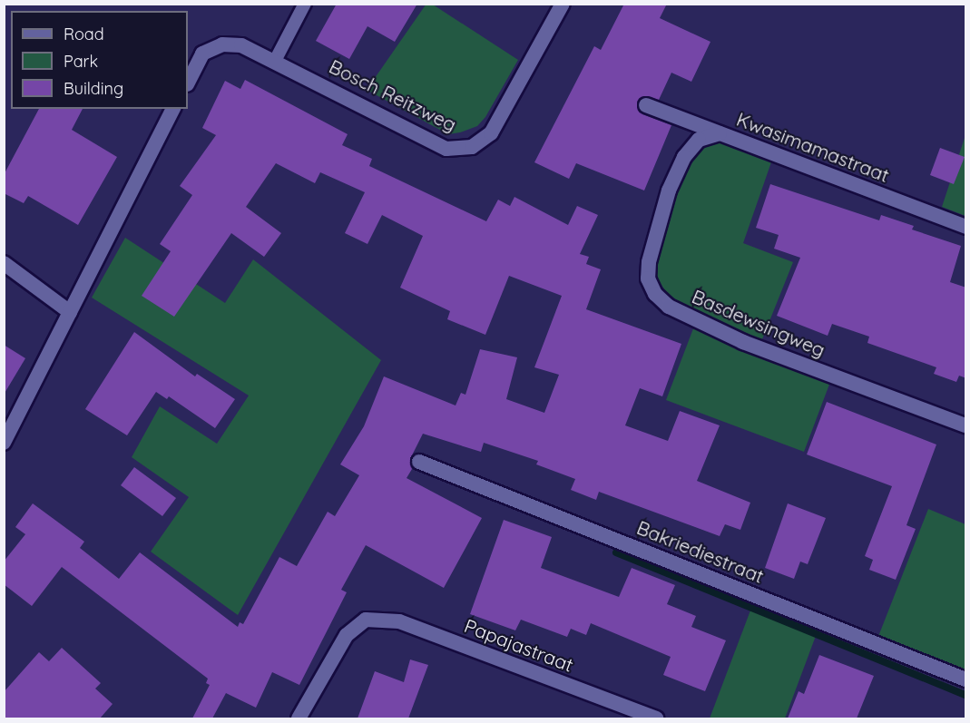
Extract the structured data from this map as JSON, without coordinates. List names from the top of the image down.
{
  "streets": {
    "street": [
      "Bosch Reitzweg",
      "Kwasimamastraat",
      "Basdewsingweg",
      "Bakriediestraat",
      "Papajastraat"
    ]
  },
  "crossings": [
    ["Kwasimamastraat", "Basdewsingweg"]
  ],
  "legend": ["Road", "Park", "Building"]
}
